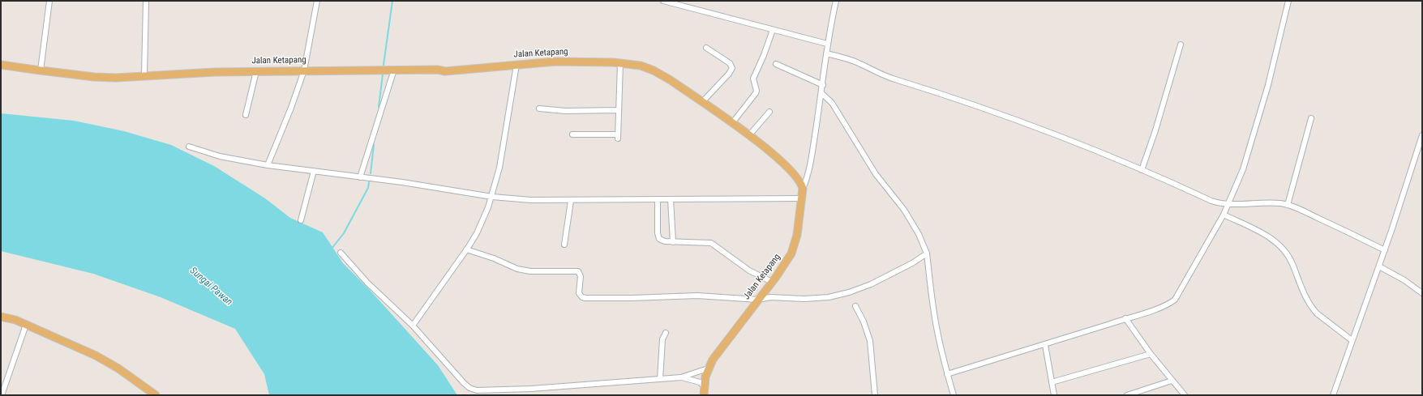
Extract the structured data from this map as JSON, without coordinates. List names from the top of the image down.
{
  "streets": {
    "main road": ["Jalan Ketapang"]
  },
  "water": ["Sungai Pawan"]
}
